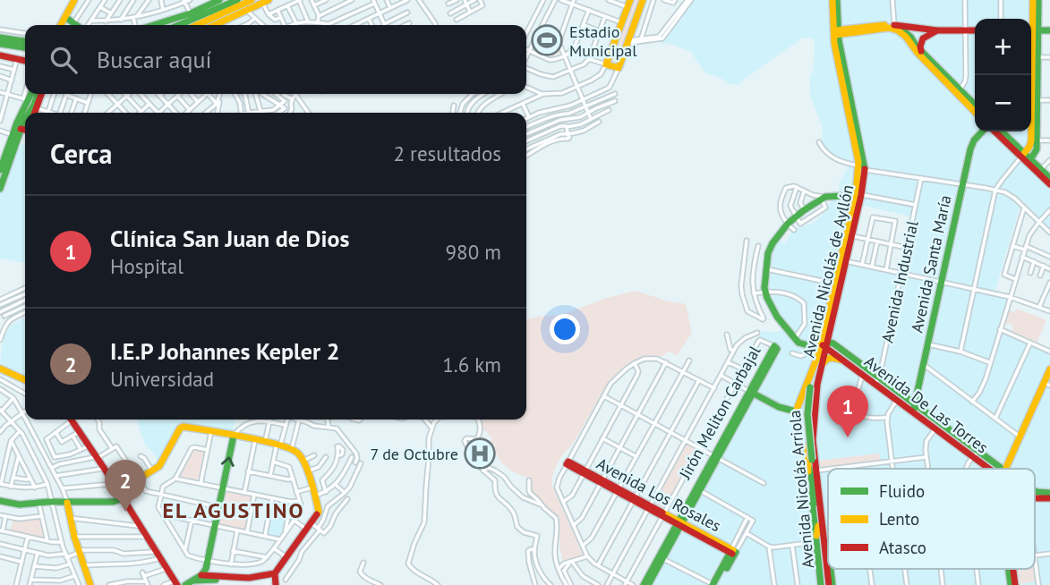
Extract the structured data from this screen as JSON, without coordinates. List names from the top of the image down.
{
  "streets": {
    "main road": [
      "Avenida Santa María",
      "Avenida Nicolás de Ayllón",
      "Avenida De Las Torres",
      "Avenida Nicolás Arriola",
      "Avenida Los Rosales"
    ],
    "street": ["Avenida Industrial", "Jirón Meliton Carbajal"]
  },
  "crossings": [
    ["Avenida Santa María", "Avenida De Las Torres"],
    ["Avenida Nicolás de Ayllón", "Avenida De Las Torres"],
    ["Avenida Nicolás de Ayllón", "Avenida Nicolás Arriola"],
    ["Avenida Industrial", "Avenida De Las Torres"],
    ["Avenida De Las Torres", "Avenida Nicolás Arriola"],
    ["Jirón Meliton Carbajal", "Avenida Los Rosales"]
  ],
  "districts": ["EL AGUSTINO"],
  "places": {
    "sports": ["Estadio Municipal"],
    "hospital": ["7 de Octubre"]
  },
  "legend": ["Fluido", "Lento", "Atasco"],
  "page": {
    "map_buttons": ["+", "−"],
    "search": "Buscar aquí",
    "heading": ["Cerca", "2 resultados"],
    "list": [
      {
        "mark": "1",
        "name": "Clínica San Juan de Dios",
        "note": "Hospital",
        "value": "980 m"
      },
      {
        "mark": "2",
        "name": "I.E.P Johannes Kepler 2",
        "note": "Universidad",
        "value": "1.6 km"
      }
    ],
    "pins": ["1", "2"]
  }
}
